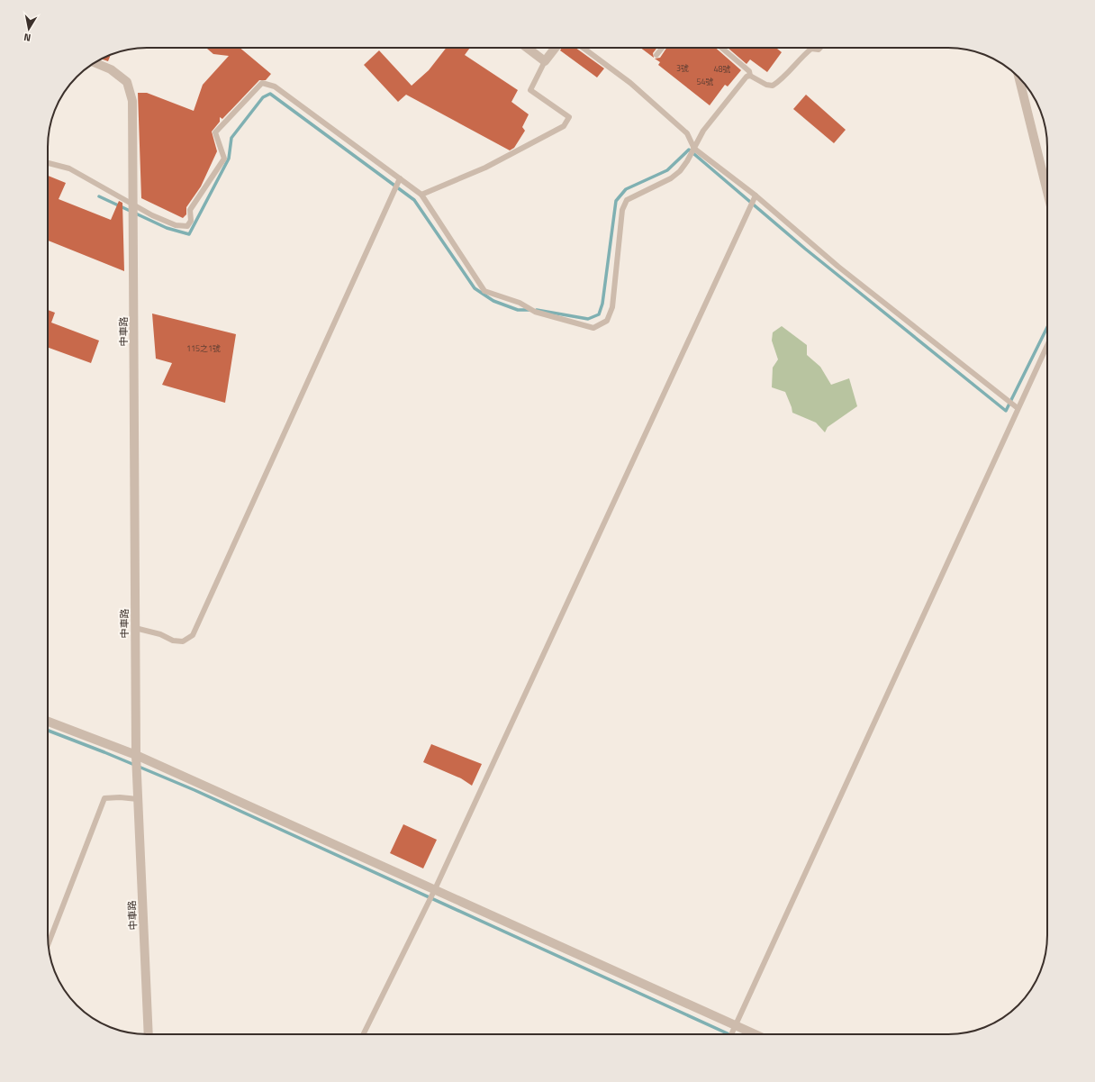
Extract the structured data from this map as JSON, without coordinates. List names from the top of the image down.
{
  "streets": {
    "street": ["中車路"]
  },
  "house_numbers": [
    "3號",
    "48號",
    "54號",
    "115之1號"
  ],
  "north": "bottom"
}
